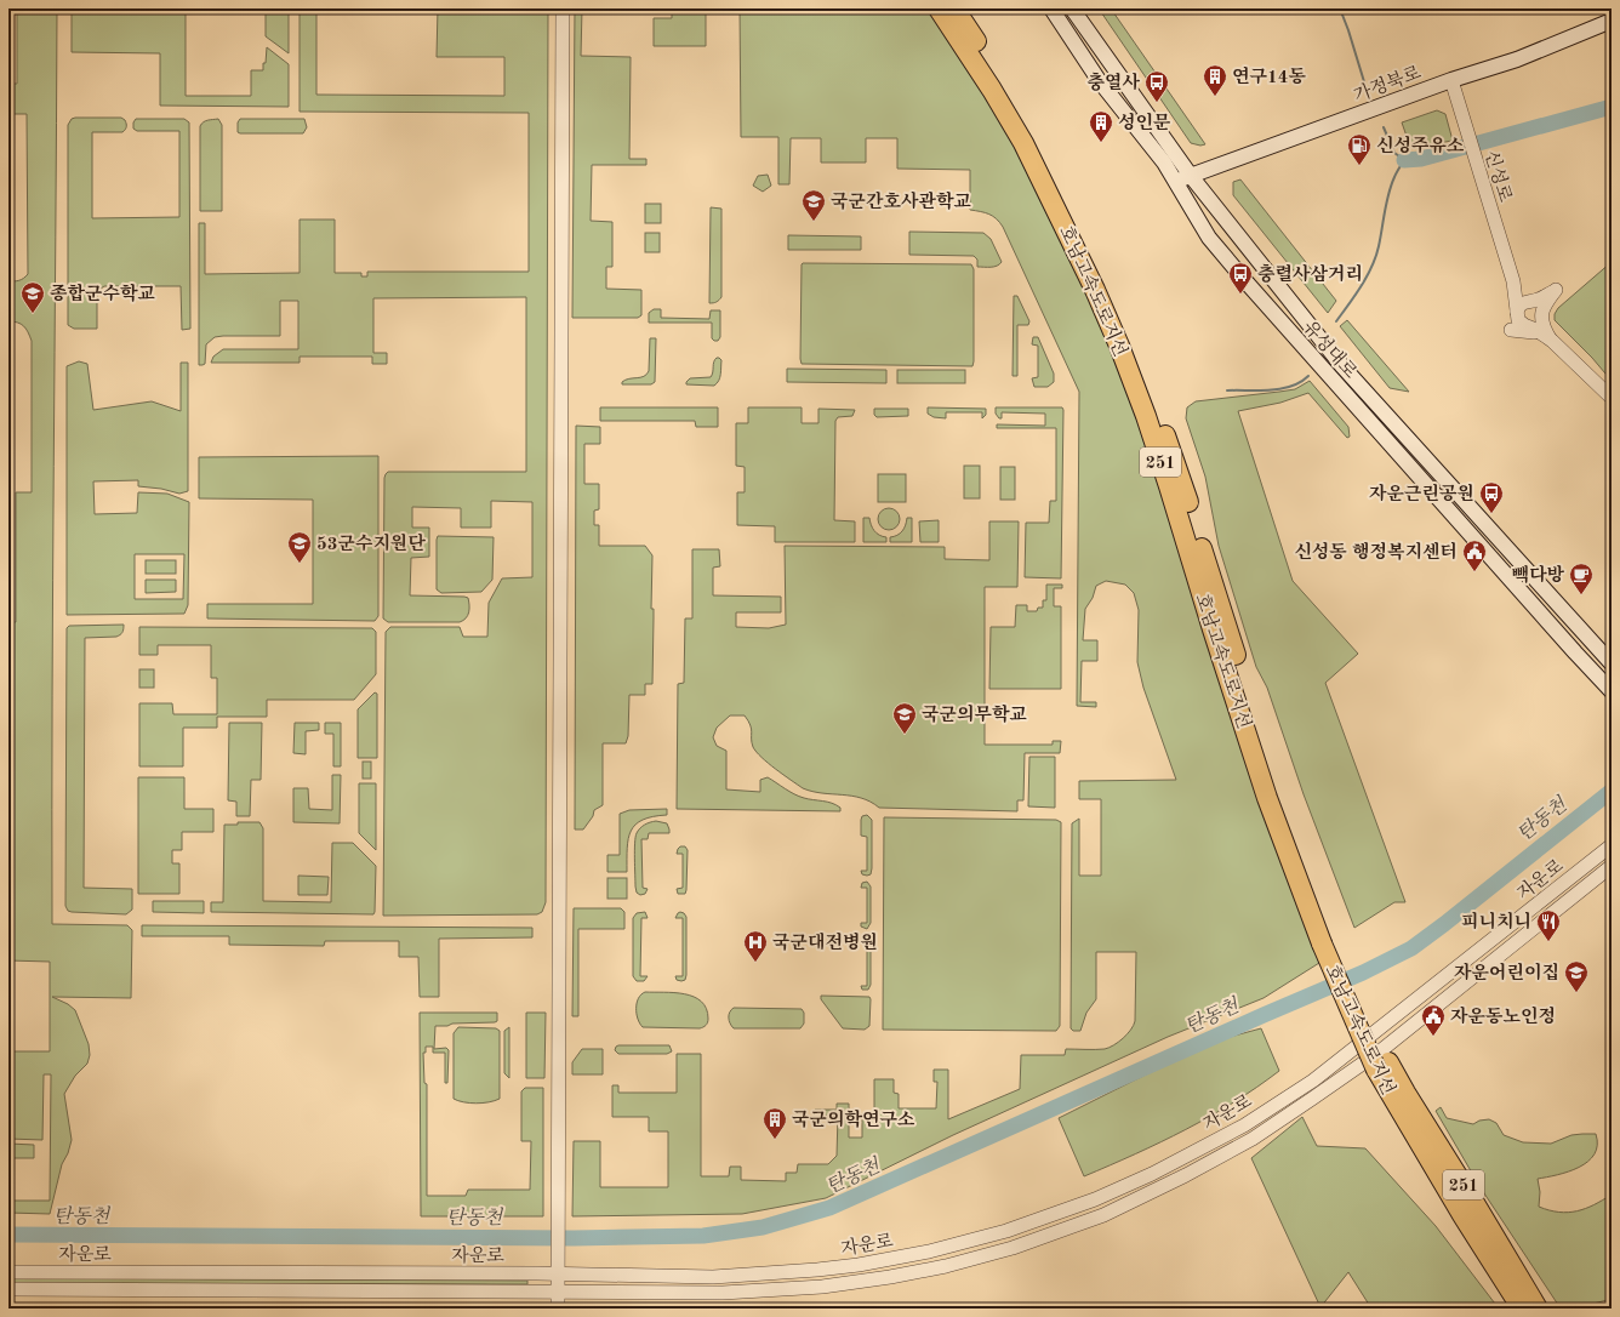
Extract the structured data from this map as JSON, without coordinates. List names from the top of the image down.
{
  "streets": {
    "highway": ["호남고속도로지선", "251"],
    "main road": ["가정북로", "유성대로"],
    "street": ["신성로", "자운로"]
  },
  "crossings": [
    ["가정북로", "신성로"],
    ["가정북로", "유성대로"]
  ],
  "water": ["탄동천"],
  "places": {
    "building": ["연구14동", "성인문", "국군의학연구소"],
    "bus stop": ["충열사", "충렬사삼거리", "자운근린공원"],
    "fuel station": ["신성주유소"],
    "school or university": [
      "국군간호사관학교",
      "종합군수학교",
      "53군수지원단",
      "국군의무학교",
      "자운어린이집"
    ],
    "public building": ["신성동 행정복지센터", "자운동노인정"],
    "cafe": ["빽다방"],
    "restaurant": ["피니치니"],
    "hospital": ["국군대전병원"]
  }
}
